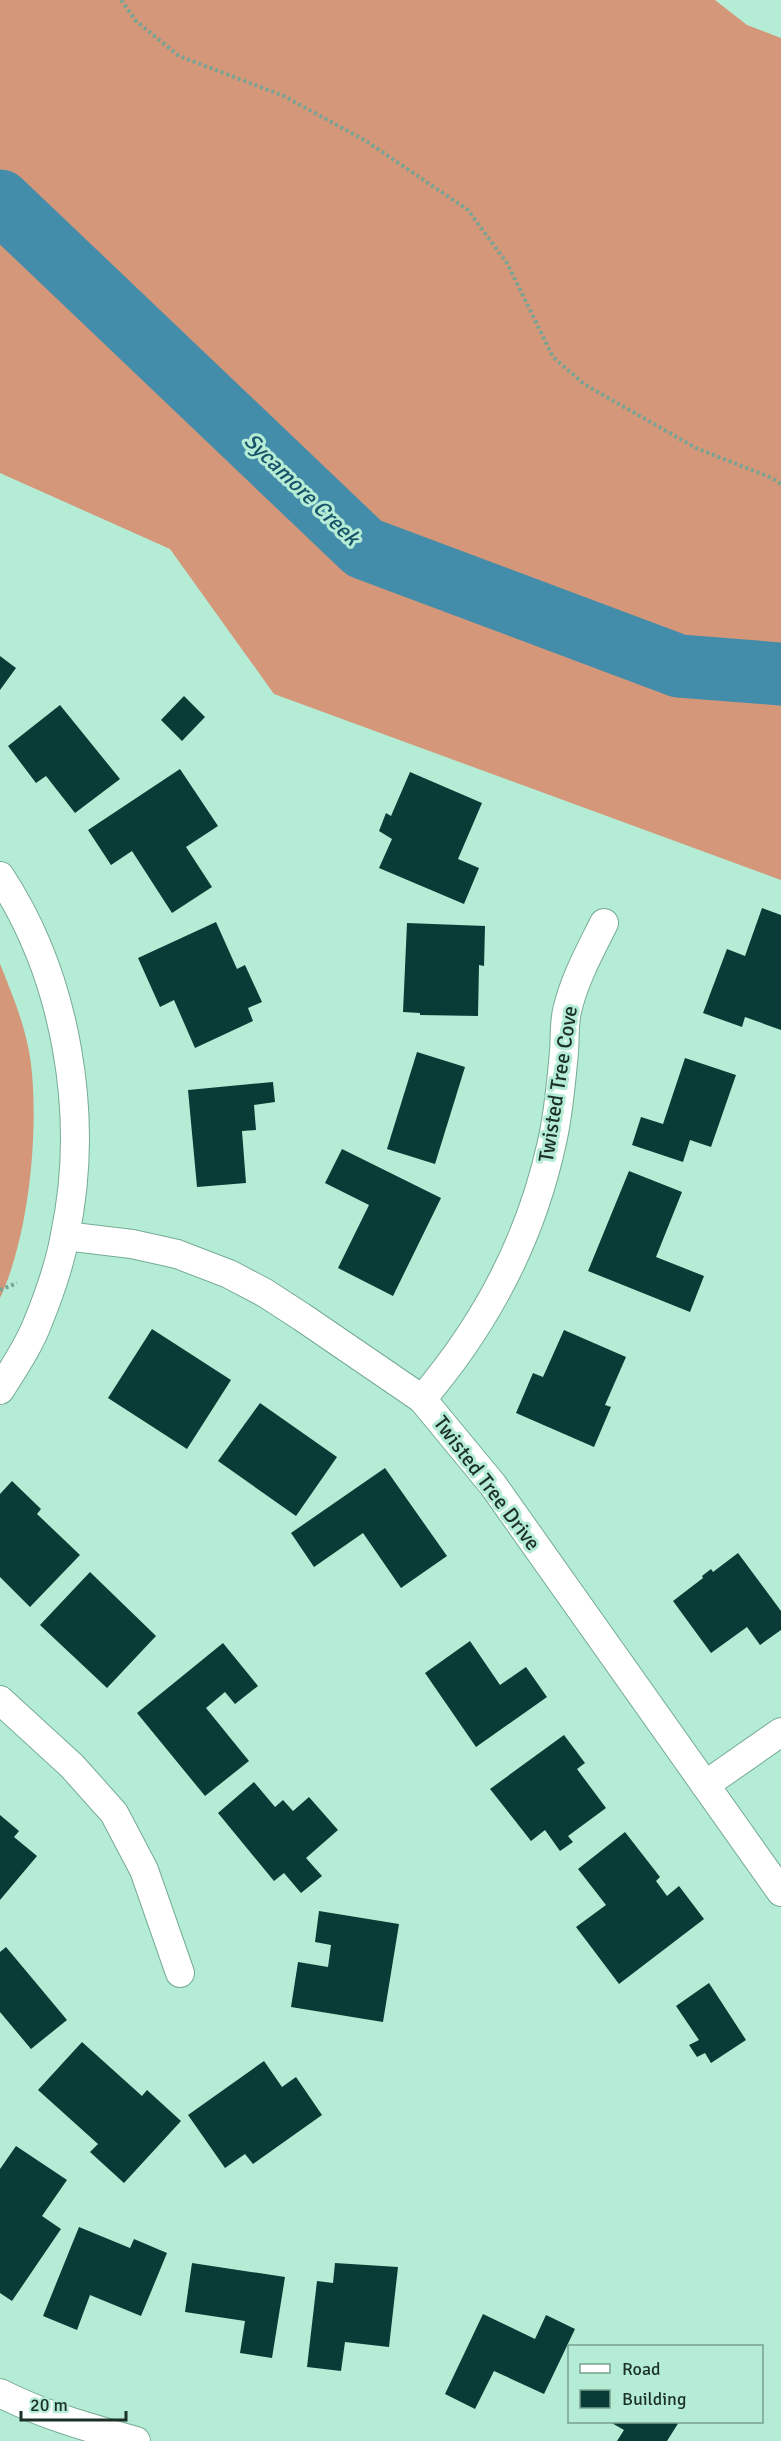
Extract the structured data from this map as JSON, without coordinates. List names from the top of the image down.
{
  "streets": {
    "street": ["Twisted Tree Cove", "Twisted Tree Drive"]
  },
  "crossings": [
    ["Twisted Tree Cove", "Twisted Tree Drive"]
  ],
  "water": ["Sycamore Creek"],
  "legend": ["Road", "Building"],
  "scale_bar": "20 m"
}
